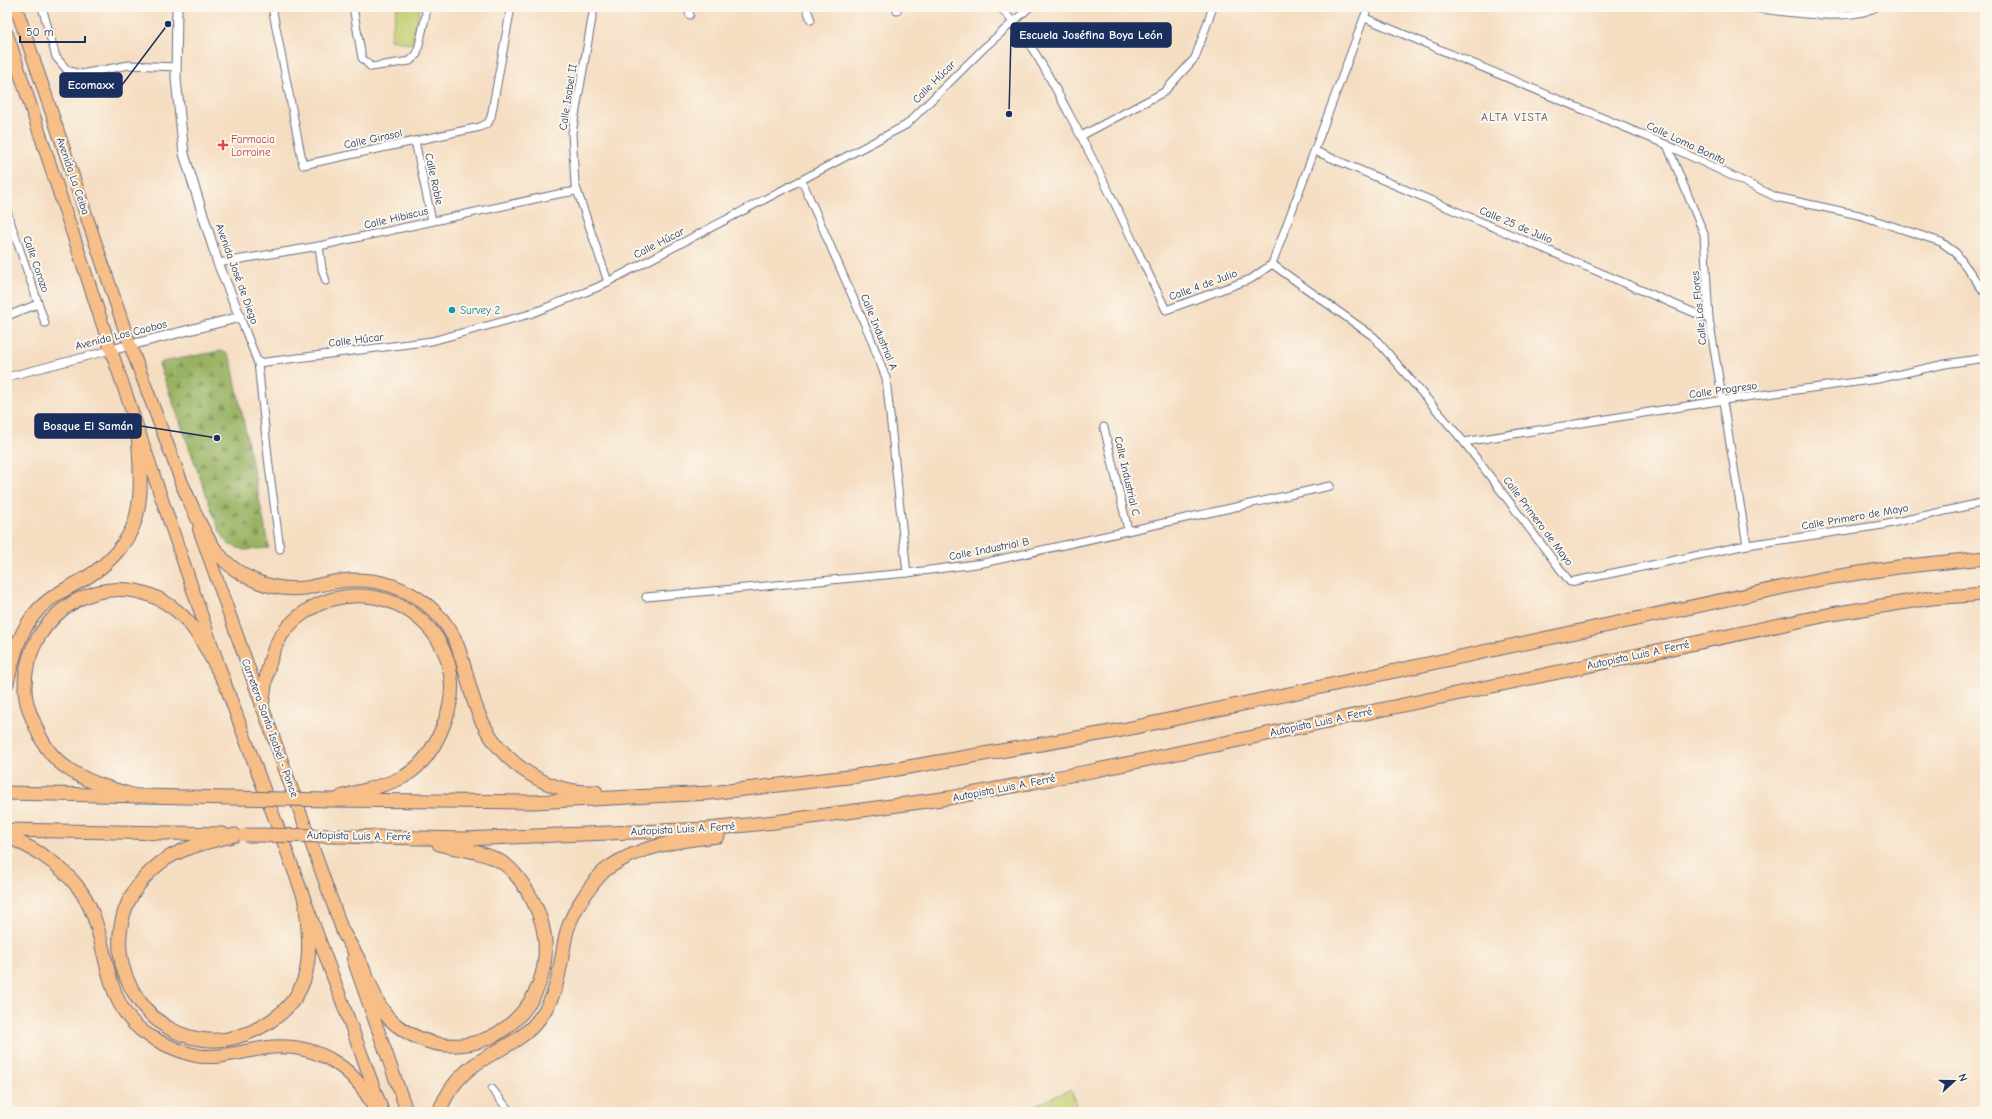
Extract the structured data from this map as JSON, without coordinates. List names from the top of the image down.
{
  "streets": {
    "highway": ["Autopista Luis A. Ferré"],
    "main road": ["Avenida La Ceiba", "Carretera Santa Isabel - Ponce"],
    "street": [
      "Calle Húcar",
      "Calle Isabel II",
      "Calle Girasol",
      "Calle Loma Bonita",
      "Calle Roble",
      "Calle Hibiscus",
      "Calle 25 de Julio",
      "Calle Corozo",
      "Avenida José de Diego",
      "Calle 4 de Julio",
      "Calle Las Flores",
      "Calle Industrial A",
      "Avenida Los Caobos",
      "Calle Progreso",
      "Calle Industrial C",
      "Calle Primero de Mayo",
      "Calle Industrial B"
    ]
  },
  "crossings": [
    ["Calle Húcar", "Calle Isabel II"],
    ["Calle Húcar", "Avenida José de Diego"],
    ["Calle Húcar", "Calle 4 de Julio"],
    ["Calle Húcar", "Calle Industrial A"],
    ["Calle Isabel II", "Calle Hibiscus"],
    ["Calle Girasol", "Calle Roble"],
    ["Calle Loma Bonita", "Calle Las Flores"],
    ["Avenida La Ceiba", "Avenida Los Caobos"],
    ["Avenida La Ceiba", "Carretera Santa Isabel - Ponce"],
    ["Calle Roble", "Calle Hibiscus"],
    ["Calle Hibiscus", "Avenida José de Diego"],
    ["Calle 25 de Julio", "Calle Las Flores"],
    ["Avenida José de Diego", "Avenida Los Caobos"],
    ["Calle 4 de Julio", "Calle Primero de Mayo"],
    ["Calle Las Flores", "Calle Progreso"],
    ["Calle Las Flores", "Calle Primero de Mayo"],
    ["Calle Industrial A", "Calle Industrial B"],
    ["Avenida Los Caobos", "Carretera Santa Isabel - Ponce"],
    ["Calle Progreso", "Calle Primero de Mayo"],
    ["Calle Industrial C", "Calle Industrial B"]
  ],
  "districts": ["ALTA VISTA"],
  "places": {
    "other": [
      "Ecomaxx",
      "Escuela Joséfina Boya León",
      "Survey 2",
      "Bosque El Samán"
    ],
    "health": ["Farmacia Lorraine"]
  },
  "scale_bar": "50 m",
  "north": "right"
}
